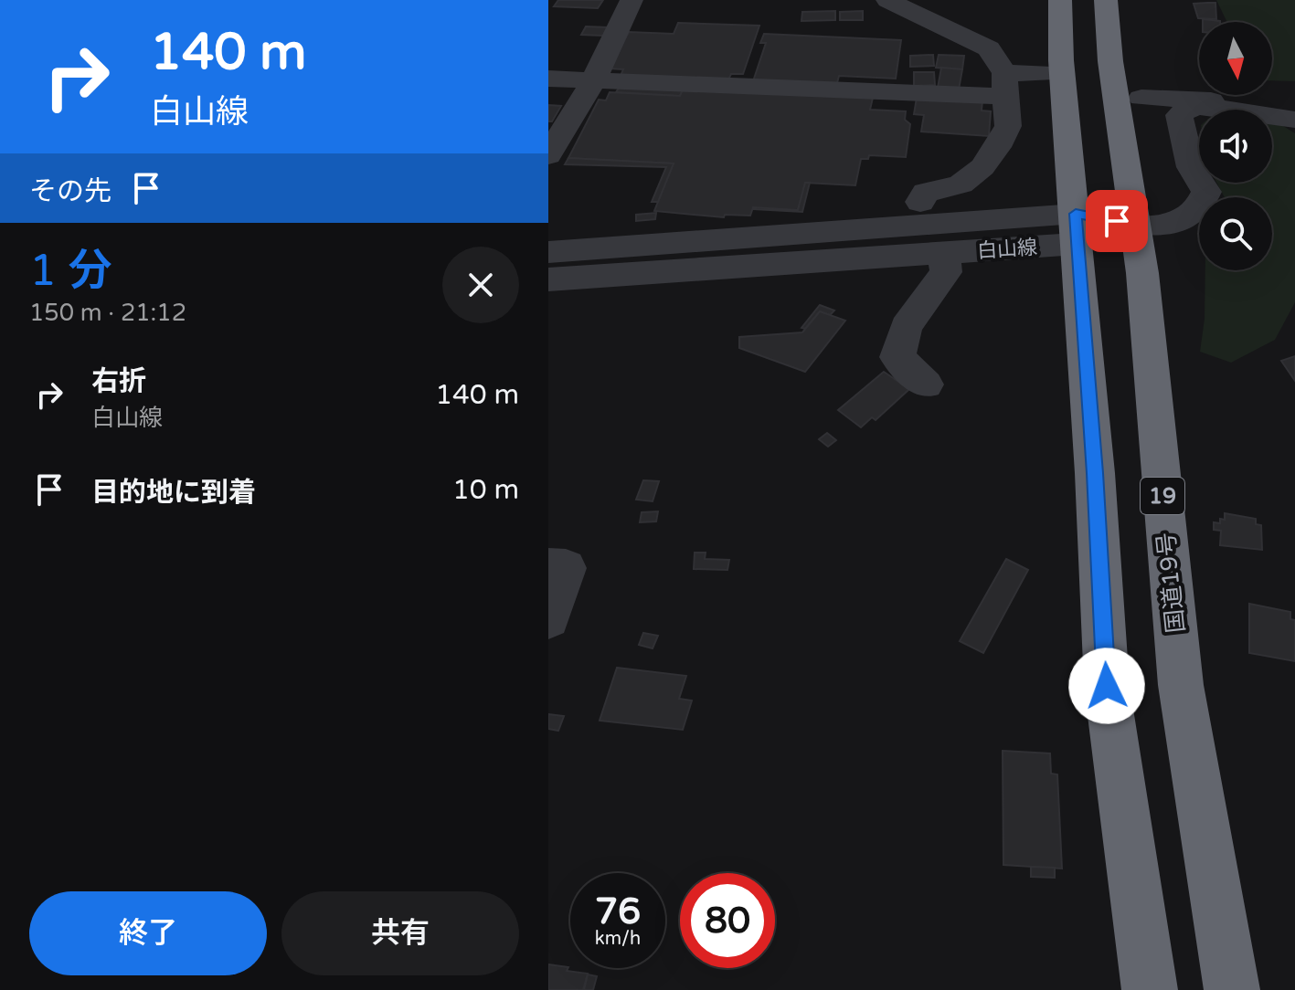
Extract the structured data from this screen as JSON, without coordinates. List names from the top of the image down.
{
  "streets": {
    "highway": ["19", "国道19号"],
    "street": ["白山線"]
  },
  "crossings": [
    ["白山線", "国道19号"]
  ],
  "north": "bottom",
  "page": {
    "turn": ["140 m", "白山線"],
    "then": "その先",
    "heading": ["1 分", "150 m · 21:12"],
    "list": [
      {
        "name": "右折",
        "note": "白山線",
        "value": "140 m"
      },
      {
        "name": "目的地に到着",
        "value": "10 m"
      }
    ],
    "speed": "76 km/h",
    "limit": "80",
    "buttons": ["終了", "共有"]
  }
}
